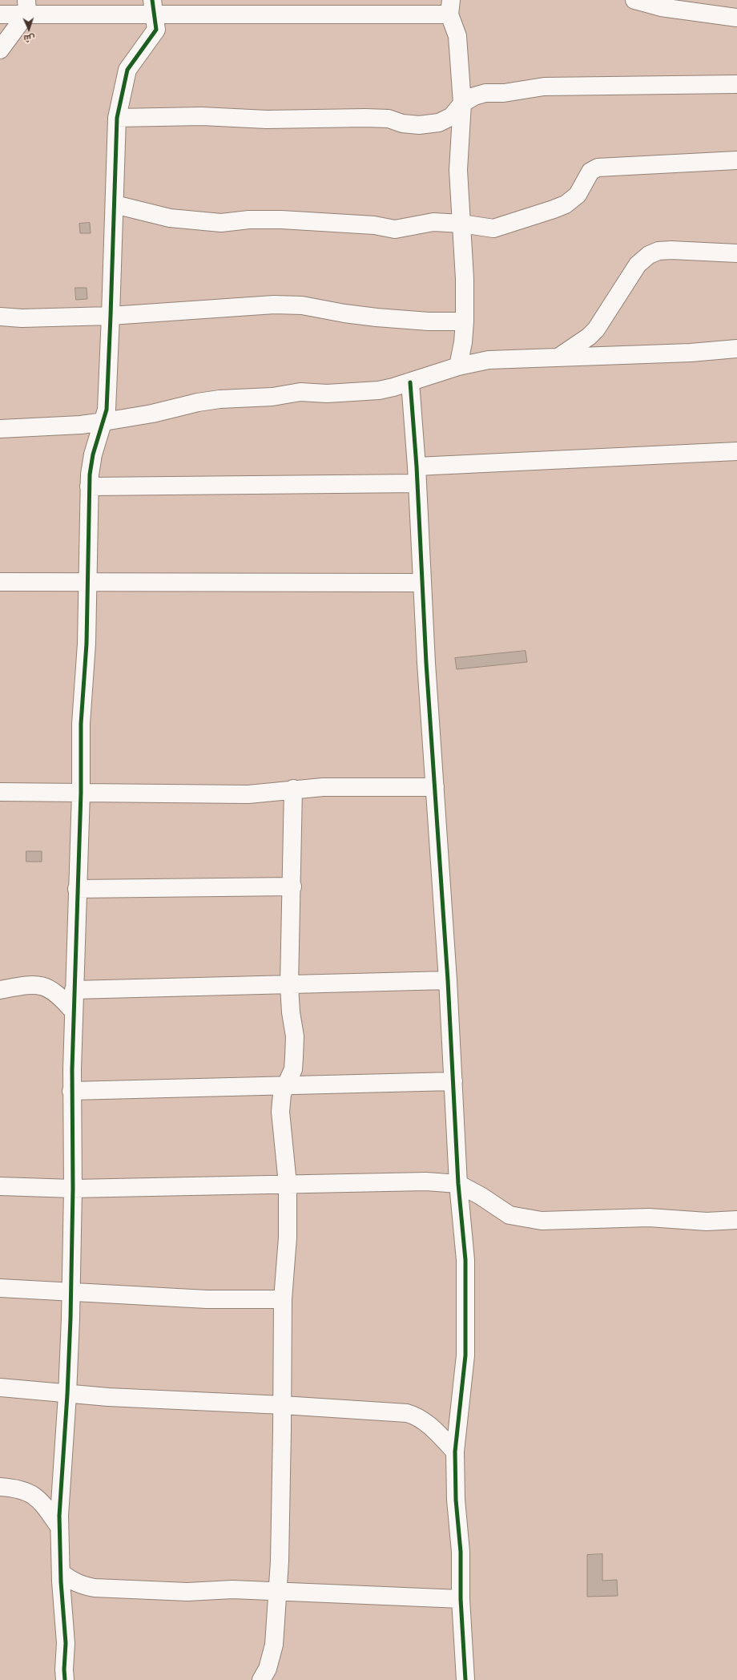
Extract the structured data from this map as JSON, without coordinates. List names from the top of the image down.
{
  "north": "bottom"
}
